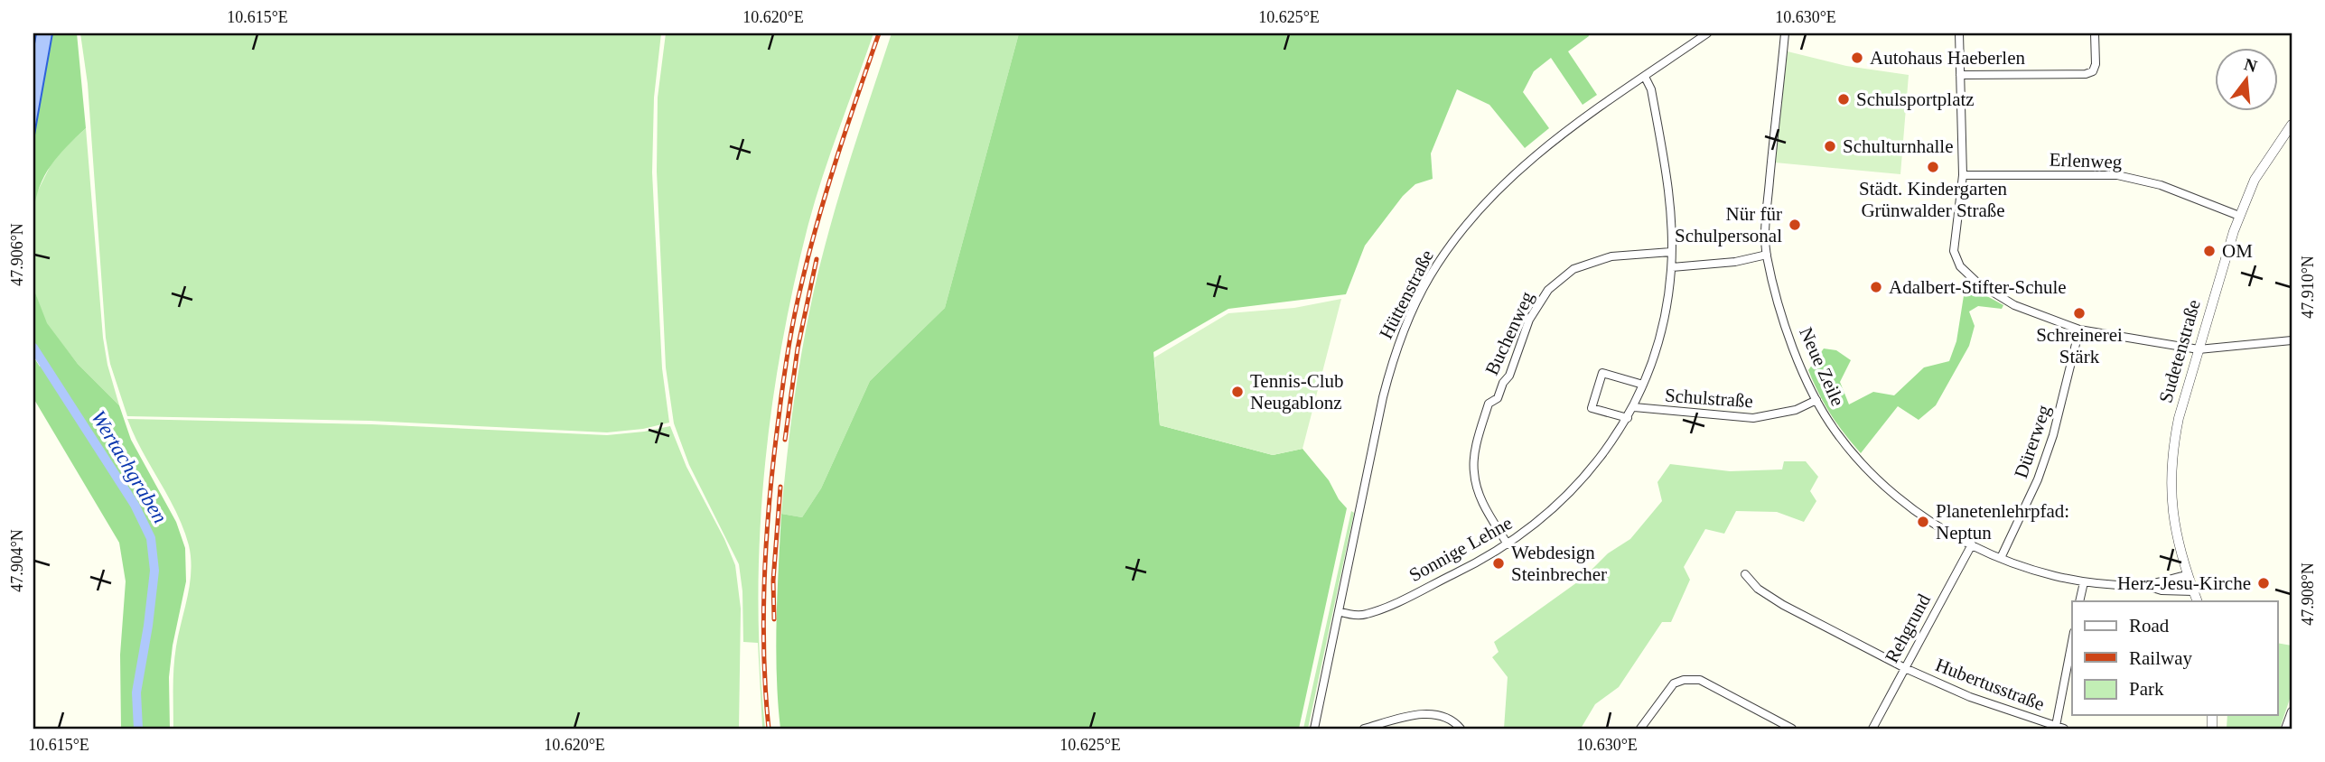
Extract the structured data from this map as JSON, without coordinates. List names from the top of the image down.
{
  "streets": {
    "street": [
      "Erlenweg",
      "Hüttenstraße",
      "Buchenweg",
      "Sudetenstraße",
      "Neue Zeile",
      "Schulstraße",
      "Dürerweg",
      "Sonnige Lehne",
      "Rehgrund",
      "Hubertusstraße"
    ]
  },
  "crossings": [
    ["Erlenweg", "Sudetenstraße"],
    ["Hüttenstraße", "Sonnige Lehne"],
    ["Buchenweg", "Sonnige Lehne"],
    ["Sudetenstraße", "Neue Zeile"],
    ["Neue Zeile", "Schulstraße"],
    ["Neue Zeile", "Dürerweg"],
    ["Neue Zeile", "Rehgrund"],
    ["Schulstraße", "Sonnige Lehne"],
    ["Rehgrund", "Hubertusstraße"]
  ],
  "water": ["Wertachgraben"],
  "places": [
    "Autohaus Haeberlen",
    "Schulsportplatz",
    "Schulturnhalle",
    "Städt. Kindergarten Grünwalder Straße",
    "Nür für Schulpersonal",
    "OM",
    "Adalbert-Stifter-Schule",
    "Schreinerei Stärk",
    "Tennis-Club Neugablonz",
    "Planetenlehrpfad: Neptun",
    "Webdesign Steinbrecher",
    "Herz-Jesu-Kirche"
  ],
  "legend": ["Road", "Railway", "Park"],
  "north": "top",
  "coordinates": [
    "10.615°E",
    "10.620°E",
    "10.625°E",
    "10.630°E",
    "47.906°N",
    "47.910°N",
    "47.904°N",
    "47.908°N"
  ]
}
